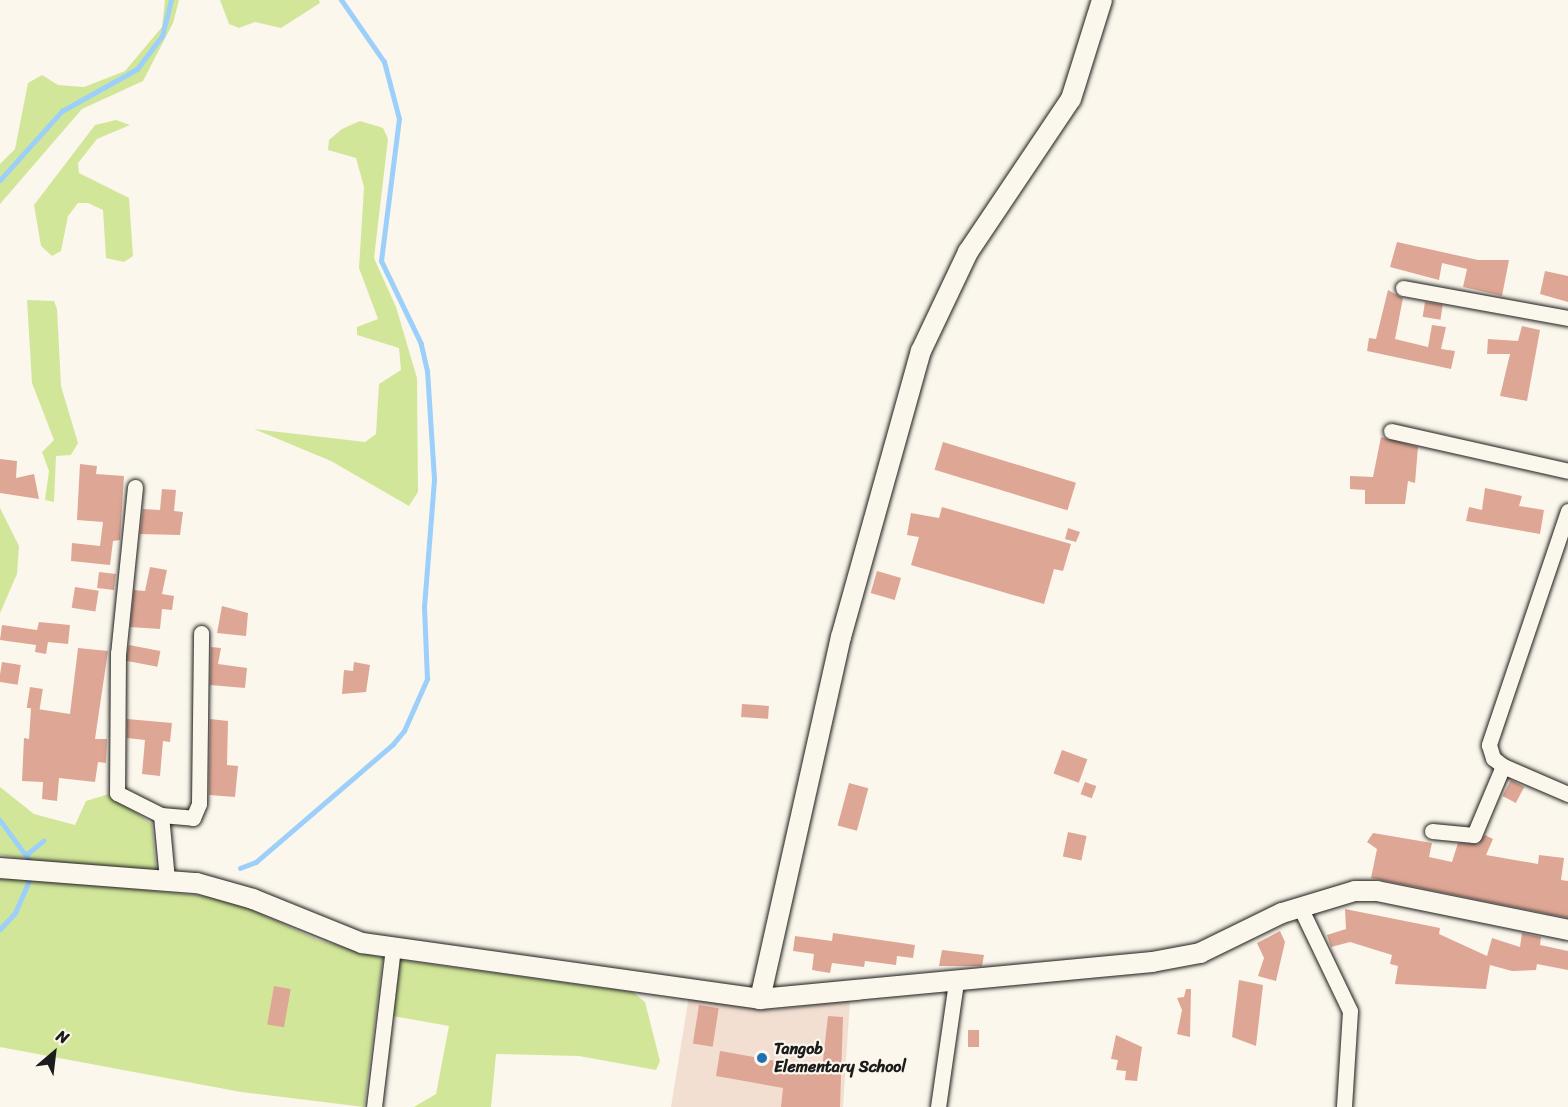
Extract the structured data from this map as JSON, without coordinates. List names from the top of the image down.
{
  "places": ["Tangob Elementary School"],
  "north": "top right"
}
